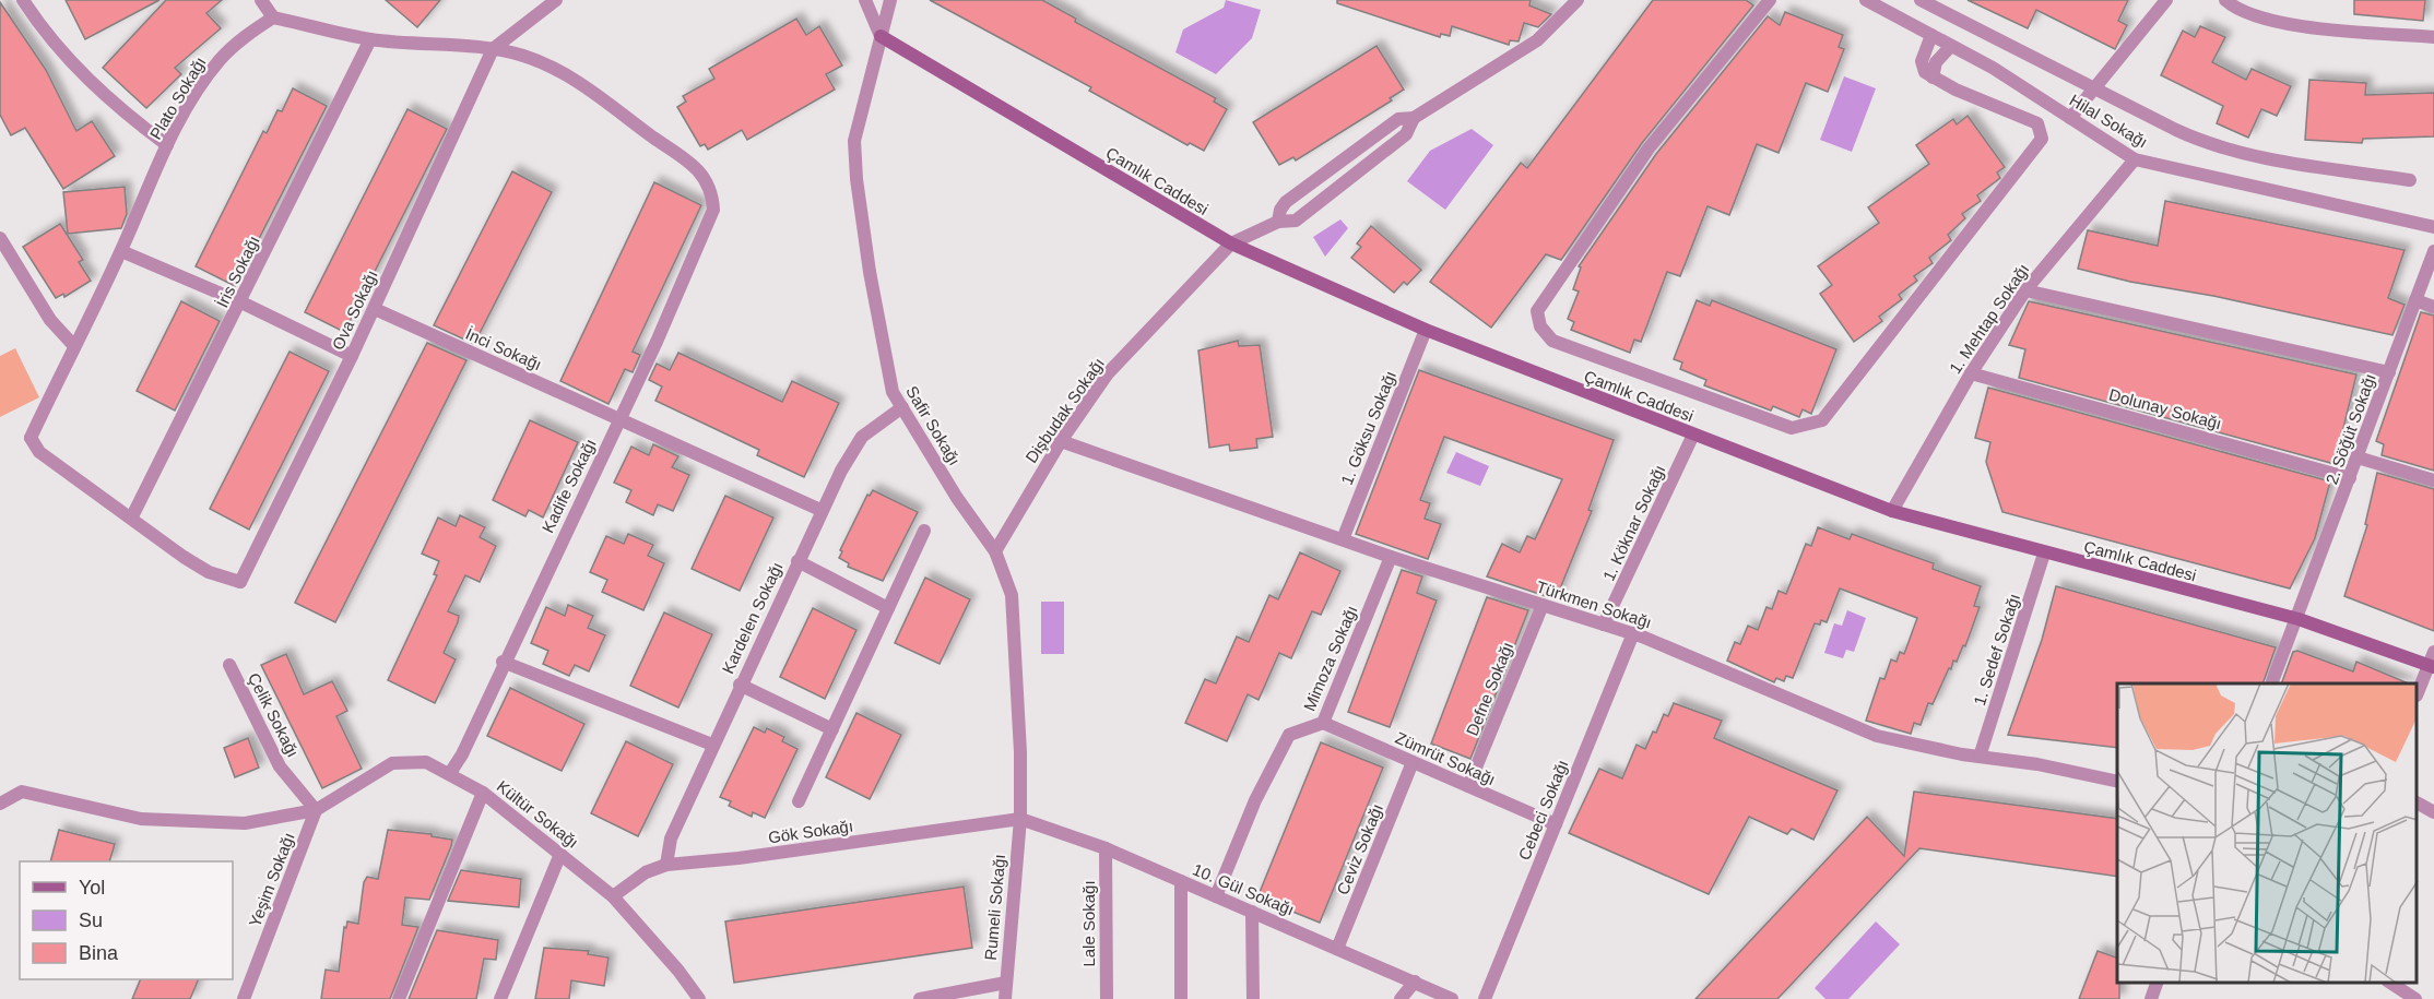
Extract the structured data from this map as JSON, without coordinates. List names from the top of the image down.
{
  "streets": {
    "main road": ["Çamlık Caddesi"],
    "street": [
      "Plato Sokağı",
      "Hilal Sokağı",
      "İris Sokağı",
      "Ova Sokağı",
      "1. Mehtap Sokağı",
      "İnci Sokağı",
      "Dolunay Sokağı",
      "Dişbudak Sokağı",
      "Safir Sokağı",
      "1. Göksu Sokağı",
      "2. Söğüt Sokağı",
      "Kadife Sokağı",
      "1. Köknar Sokağı",
      "Türkmen Sokağı",
      "Kardelen Sokağı",
      "1. Sedef Sokağı",
      "Mimoza Sokağı",
      "Defne Sokağı",
      "Çelik Sokağı",
      "Zümrüt Sokağı",
      "Cebeci Sokağı",
      "Kültür Sokağı",
      "Gök Sokağı",
      "Ceviz Sokağı",
      "Yeşim Sokağı",
      "10. Gül Sokağı",
      "Rumeli Sokağı",
      "Lale Sokağı"
    ]
  },
  "crossings": [
    ["Plato Sokağı", "İris Sokağı"],
    ["Plato Sokağı", "Ova Sokağı"],
    ["Hilal Sokağı", "1. Mehtap Sokağı"],
    ["Çamlık Caddesi", "1. Mehtap Sokağı"],
    ["Çamlık Caddesi", "Dişbudak Sokağı"],
    ["Çamlık Caddesi", "Safir Sokağı"],
    ["Çamlık Caddesi", "1. Göksu Sokağı"],
    ["Çamlık Caddesi", "2. Söğüt Sokağı"],
    ["Çamlık Caddesi", "1. Köknar Sokağı"],
    ["Çamlık Caddesi", "1. Sedef Sokağı"],
    ["İris Sokağı", "Ova Sokağı"],
    ["Ova Sokağı", "İnci Sokağı"],
    ["Ova Sokağı", "Kadife Sokağı"],
    ["1. Mehtap Sokağı", "Dolunay Sokağı"],
    ["İnci Sokağı", "Kadife Sokağı"],
    ["İnci Sokağı", "Kardelen Sokağı"],
    ["Dolunay Sokağı", "2. Söğüt Sokağı"],
    ["Dişbudak Sokağı", "Safir Sokağı"],
    ["Dişbudak Sokağı", "Türkmen Sokağı"],
    ["Safir Sokağı", "Kardelen Sokağı"],
    ["Safir Sokağı", "Gök Sokağı"],
    ["Safir Sokağı", "10. Gül Sokağı"],
    ["Safir Sokağı", "Rumeli Sokağı"],
    ["1. Göksu Sokağı", "Türkmen Sokağı"],
    ["Kadife Sokağı", "Kültür Sokağı"],
    ["1. Köknar Sokağı", "Türkmen Sokağı"],
    ["Türkmen Sokağı", "1. Sedef Sokağı"],
    ["Türkmen Sokağı", "Mimoza Sokağı"],
    ["Türkmen Sokağı", "Defne Sokağı"],
    ["Türkmen Sokağı", "Cebeci Sokağı"],
    ["Kardelen Sokağı", "Gök Sokağı"],
    ["Mimoza Sokağı", "Zümrüt Sokağı"],
    ["Mimoza Sokağı", "10. Gül Sokağı"],
    ["Defne Sokağı", "Zümrüt Sokağı"],
    ["Çelik Sokağı", "Kültür Sokağı"],
    ["Çelik Sokağı", "Yeşim Sokağı"],
    ["Zümrüt Sokağı", "Cebeci Sokağı"],
    ["Zümrüt Sokağı", "Ceviz Sokağı"],
    ["Kültür Sokağı", "Gök Sokağı"],
    ["Kültür Sokağı", "Yeşim Sokağı"],
    ["Gök Sokağı", "10. Gül Sokağı"],
    ["Gök Sokağı", "Rumeli Sokağı"],
    ["Ceviz Sokağı", "10. Gül Sokağı"],
    ["10. Gül Sokağı", "Rumeli Sokağı"],
    ["10. Gül Sokağı", "Lale Sokağı"]
  ],
  "legend": ["Yol", "Su", "Bina"]
}
